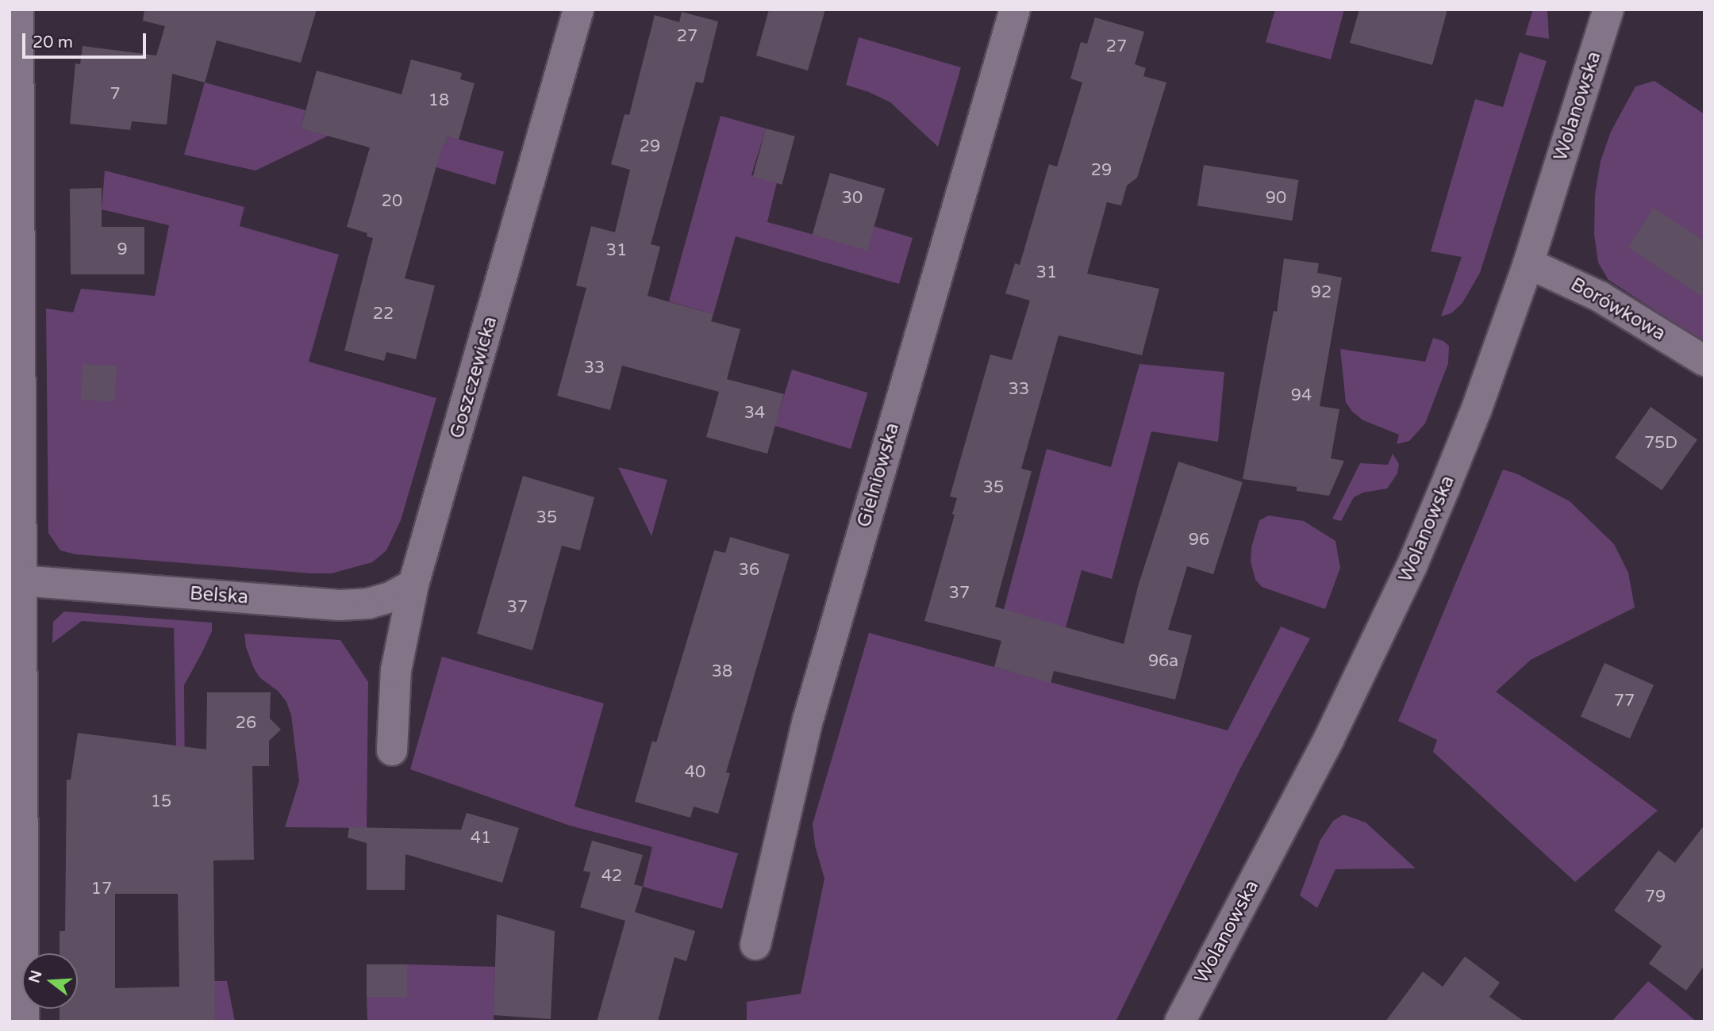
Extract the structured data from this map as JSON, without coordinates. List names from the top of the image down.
{
  "streets": {
    "street": [
      "Wolanowska",
      "Borówkowa",
      "Goszczewicka",
      "Gielniowska",
      "Belska"
    ]
  },
  "crossings": [
    ["Wolanowska", "Borówkowa"],
    ["Goszczewicka", "Belska"]
  ],
  "house_numbers": [
    "27",
    "27",
    "7",
    "18",
    "29",
    "29",
    "30",
    "90",
    "20",
    "9",
    "31",
    "31",
    "92",
    "22",
    "33",
    "33",
    "94",
    "34",
    "75D",
    "35",
    "35",
    "96",
    "36",
    "37",
    "37",
    "96a",
    "38",
    "77",
    "26",
    "40",
    "15",
    "41",
    "42",
    "17",
    "79"
  ],
  "scale_bar": "20 m",
  "north": "left"
}
